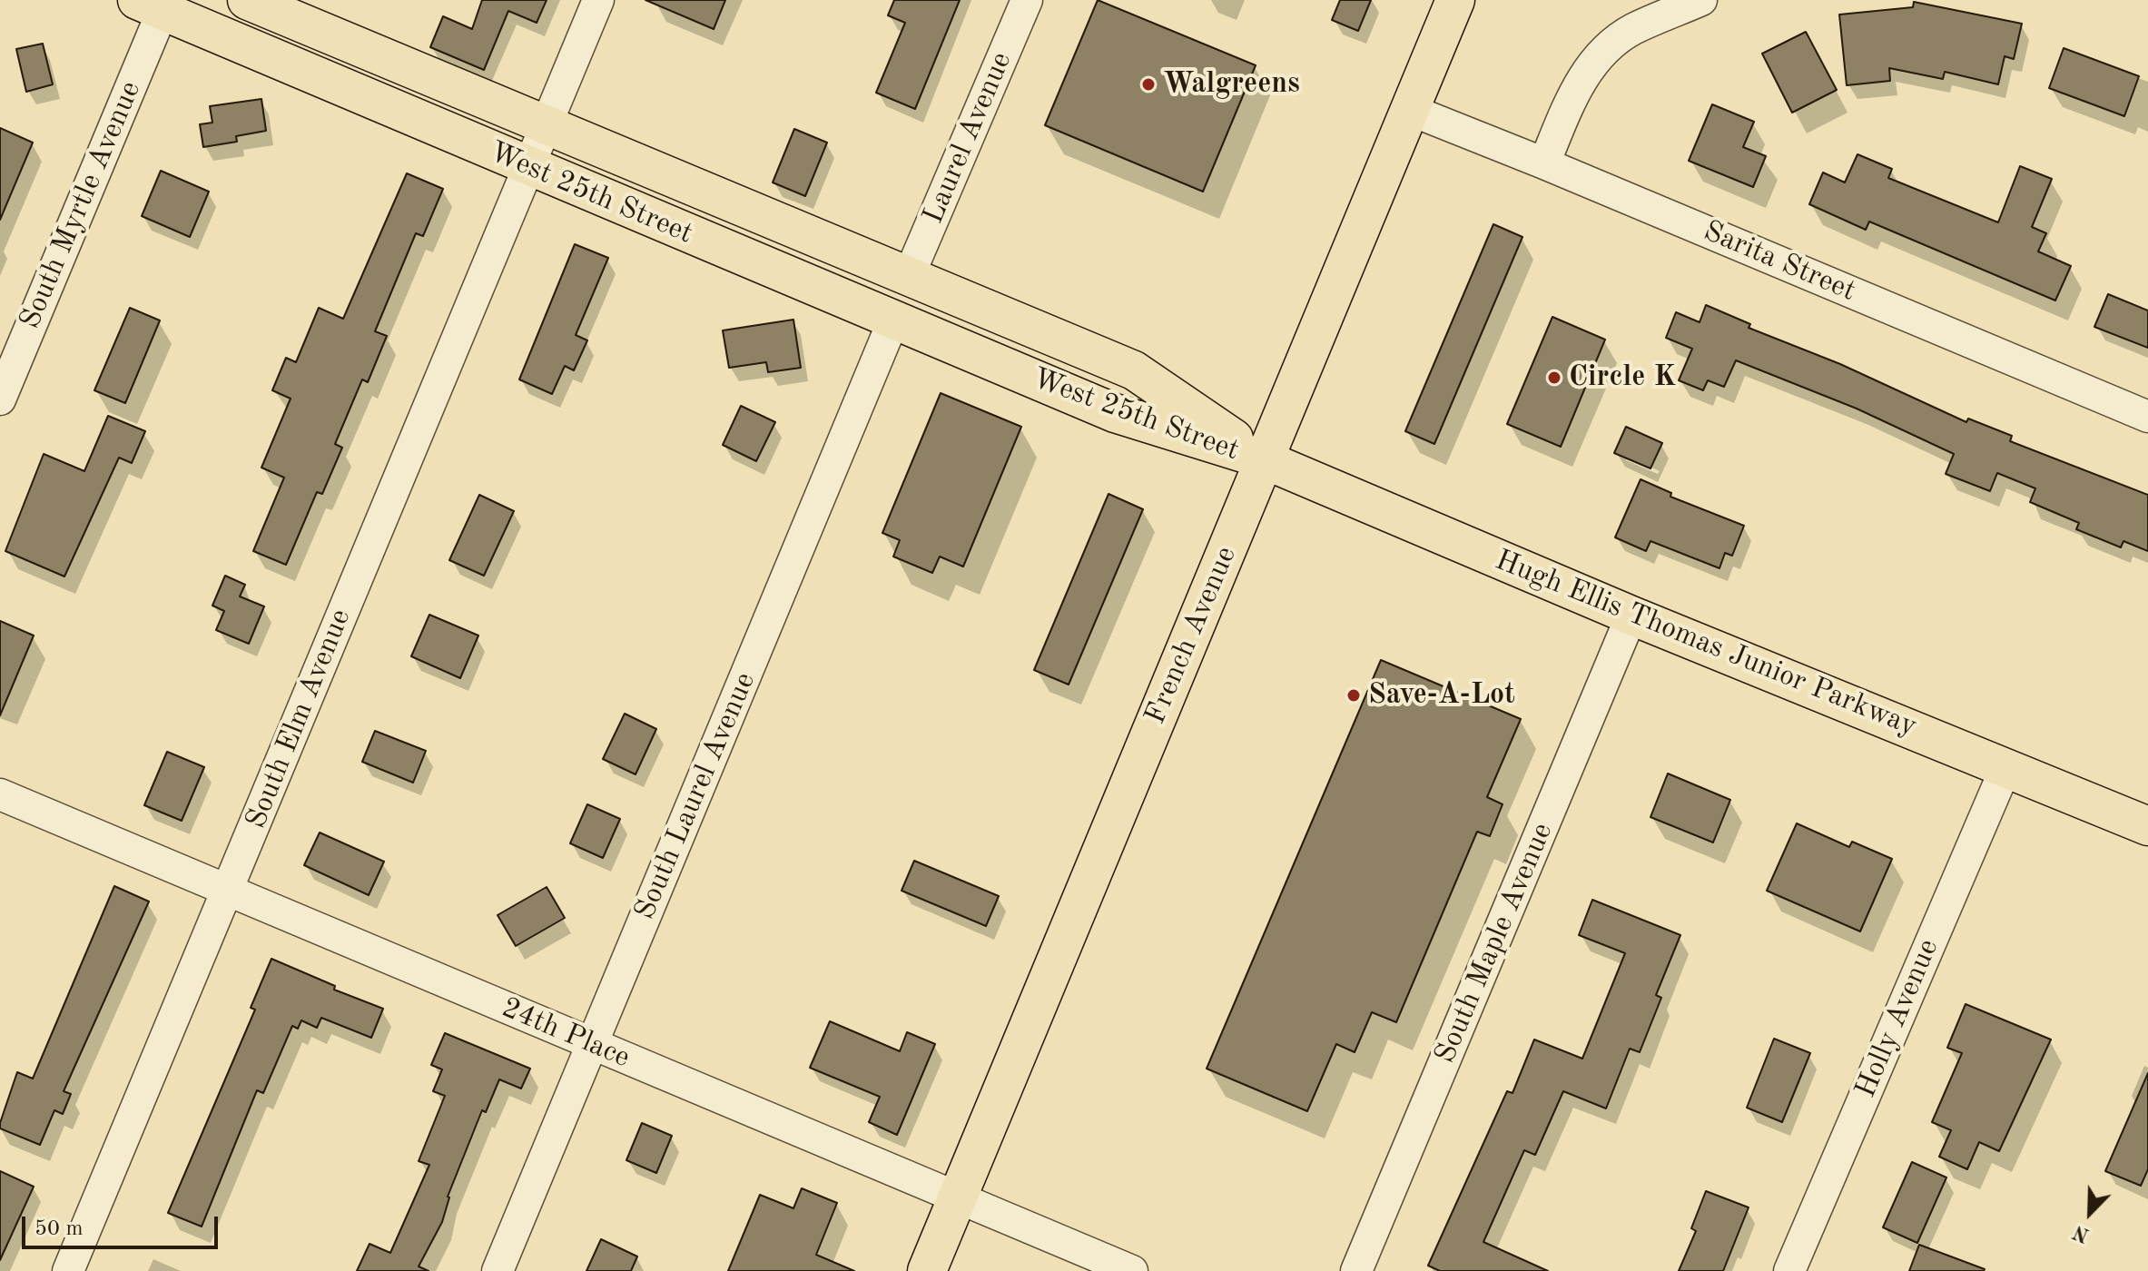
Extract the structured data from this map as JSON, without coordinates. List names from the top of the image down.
{
  "streets": {
    "main road": ["West 25th Street", "French Avenue", "Hugh Ellis Thomas Junior Parkway"],
    "street": [
      "Laurel Avenue",
      "South Myrtle Avenue",
      "Sarita Street",
      "South Elm Avenue",
      "South Laurel Avenue",
      "South Maple Avenue",
      "Holly Avenue",
      "24th Place"
    ]
  },
  "crossings": [
    ["Laurel Avenue", "West 25th Street"],
    ["West 25th Street", "South Myrtle Avenue"],
    ["West 25th Street", "French Avenue"],
    ["West 25th Street", "Hugh Ellis Thomas Junior Parkway"],
    ["West 25th Street", "South Elm Avenue"],
    ["West 25th Street", "South Laurel Avenue"],
    ["Sarita Street", "French Avenue"],
    ["French Avenue", "Hugh Ellis Thomas Junior Parkway"],
    ["French Avenue", "24th Place"],
    ["Hugh Ellis Thomas Junior Parkway", "South Maple Avenue"],
    ["Hugh Ellis Thomas Junior Parkway", "Holly Avenue"],
    ["South Elm Avenue", "24th Place"],
    ["South Laurel Avenue", "24th Place"]
  ],
  "places": ["Walgreens", "Circle K", "Save-A-Lot"],
  "scale_bar": "50 m",
  "north": "bottom left"
}
